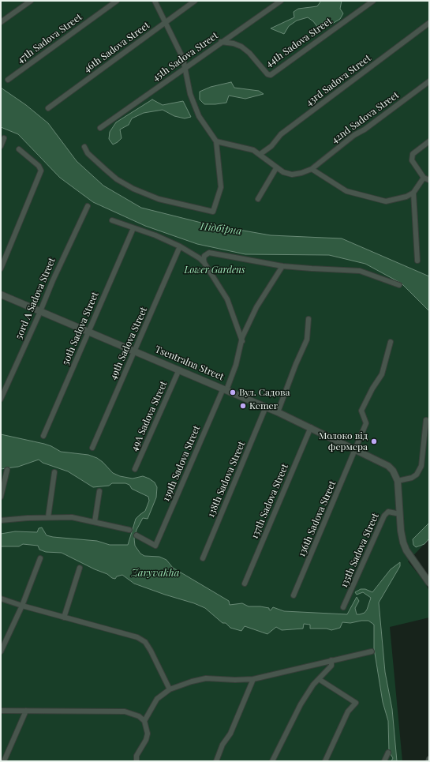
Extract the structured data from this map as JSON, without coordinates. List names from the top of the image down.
{
  "streets": {
    "street": [
      "47th Sadova Street",
      "44th Sadova Street",
      "46th Sadova Street",
      "45th Sadova Street",
      "43rd Sadova Street",
      "42nd Sadova Street",
      "50rd A Sadova Street",
      "50th Sadova Street",
      "49th Sadova Street",
      "Tsentralna Street",
      "49A Sadova Street",
      "139th Sadova Street",
      "138th Sadova Street",
      "137th Sadova Street",
      "136th Sadova Street",
      "135th Sadova Street"
    ]
  },
  "crossings": [
    ["44th Sadova Street", "45th Sadova Street"],
    ["50rd A Sadova Street", "Tsentralna Street"],
    ["50th Sadova Street", "Tsentralna Street"],
    ["49th Sadova Street", "Tsentralna Street"],
    ["Tsentralna Street", "49A Sadova Street"],
    ["Tsentralna Street", "139th Sadova Street"],
    ["Tsentralna Street", "138th Sadova Street"],
    ["Tsentralna Street", "137th Sadova Street"],
    ["Tsentralna Street", "136th Sadova Street"],
    ["Tsentralna Street", "135th Sadova Street"]
  ],
  "water": ["Підбірна", "Zaryvakha"],
  "parks": ["Lower Gardens"],
  "places": ["Вул. Садова", "Kemer", "Молоко від фермера"]
}
